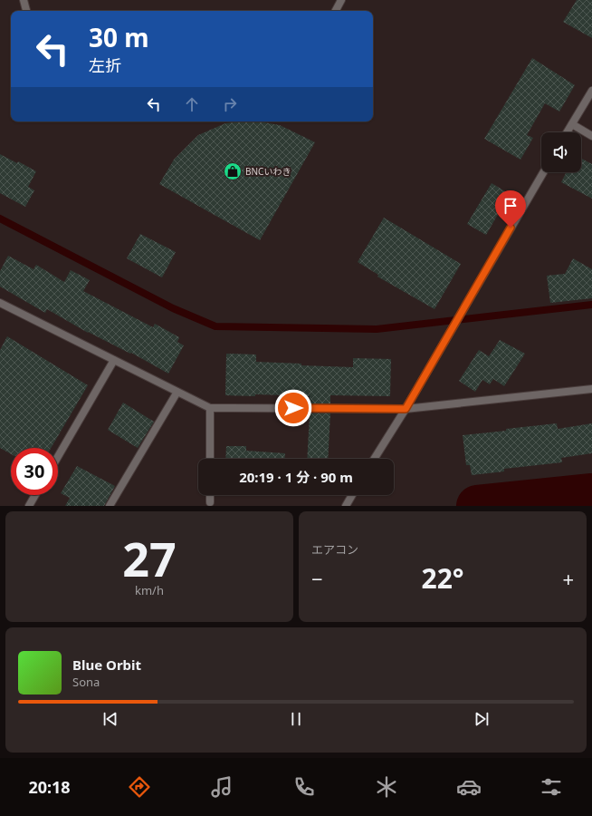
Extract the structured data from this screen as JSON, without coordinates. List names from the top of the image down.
{
  "places": {
    "shop": ["BNCいわき"]
  },
  "page": {
    "turn": ["30 m", "左折"],
    "limit": "30",
    "trip": "20:19 · 1 分 · 90 m",
    "tile": [
      ["27", "km/h"],
      "エアコン"
    ],
    "heat": ["−", "22°", "+"],
    "song": ["Blue Orbit", "Sona"],
    "tabs": "20:18"
  }
}
